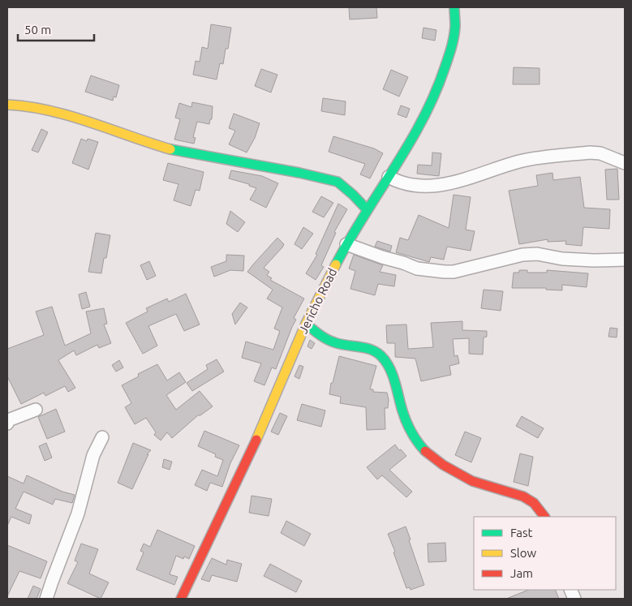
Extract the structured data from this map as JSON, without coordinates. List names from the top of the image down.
{
  "streets": {
    "street": ["Jericho Road"]
  },
  "legend": ["Fast", "Slow", "Jam"],
  "scale_bar": "50 m"
}
